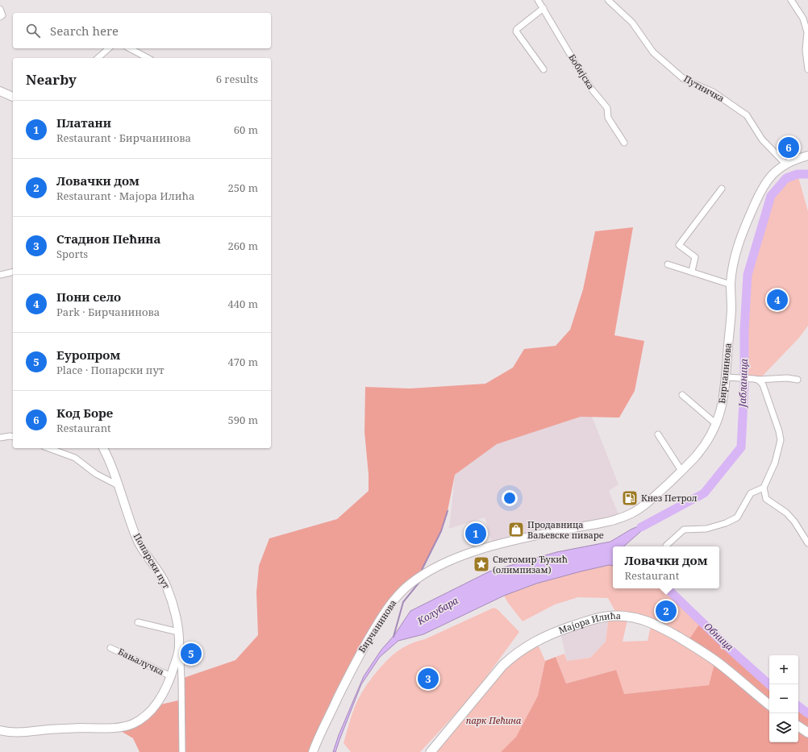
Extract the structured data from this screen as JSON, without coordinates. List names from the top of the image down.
{
  "streets": {
    "main road": ["Бирчанинова", "Попарски пут", "Мајора Илића"],
    "street": ["Бобијска", "Путничка", "Бањалучка"]
  },
  "crossings": [
    ["Путничка", "Бирчанинова"],
    ["Попарски пут", "Бањалучка"]
  ],
  "water": ["Јабланица", "Колубара", "Обница"],
  "parks": ["парк Пећина"],
  "places": {
    "fuel station": ["Кнез Петрол"],
    "shop": ["Продавница Ваљевске пиваре"],
    "place": ["Светомир Ђукић (олимпизам)"]
  },
  "page": {
    "search": "Search here",
    "heading": ["Nearby", "6 results"],
    "list": [
      {
        "mark": "1",
        "name": "Платани",
        "note": "Restaurant · Бирчанинова",
        "value": "60 m"
      },
      {
        "mark": "2",
        "name": "Ловачки дом",
        "note": "Restaurant · Мајора Илића",
        "value": "250 m"
      },
      {
        "mark": "3",
        "name": "Стадион Пећина",
        "note": "Sports",
        "value": "260 m"
      },
      {
        "mark": "4",
        "name": "Пони село",
        "note": "Park · Бирчанинова",
        "value": "440 m"
      },
      {
        "mark": "5",
        "name": "Еуропром",
        "note": "Place · Попарски пут",
        "value": "470 m"
      },
      {
        "mark": "6",
        "name": "Код Боре",
        "note": "Restaurant",
        "value": "590 m"
      }
    ],
    "pins": [
      "6",
      "4",
      "1",
      "2",
      "5",
      "3"
    ],
    "popup": ["Ловачки дом", "Restaurant"],
    "map_buttons": ["+", "−"]
  }
}
